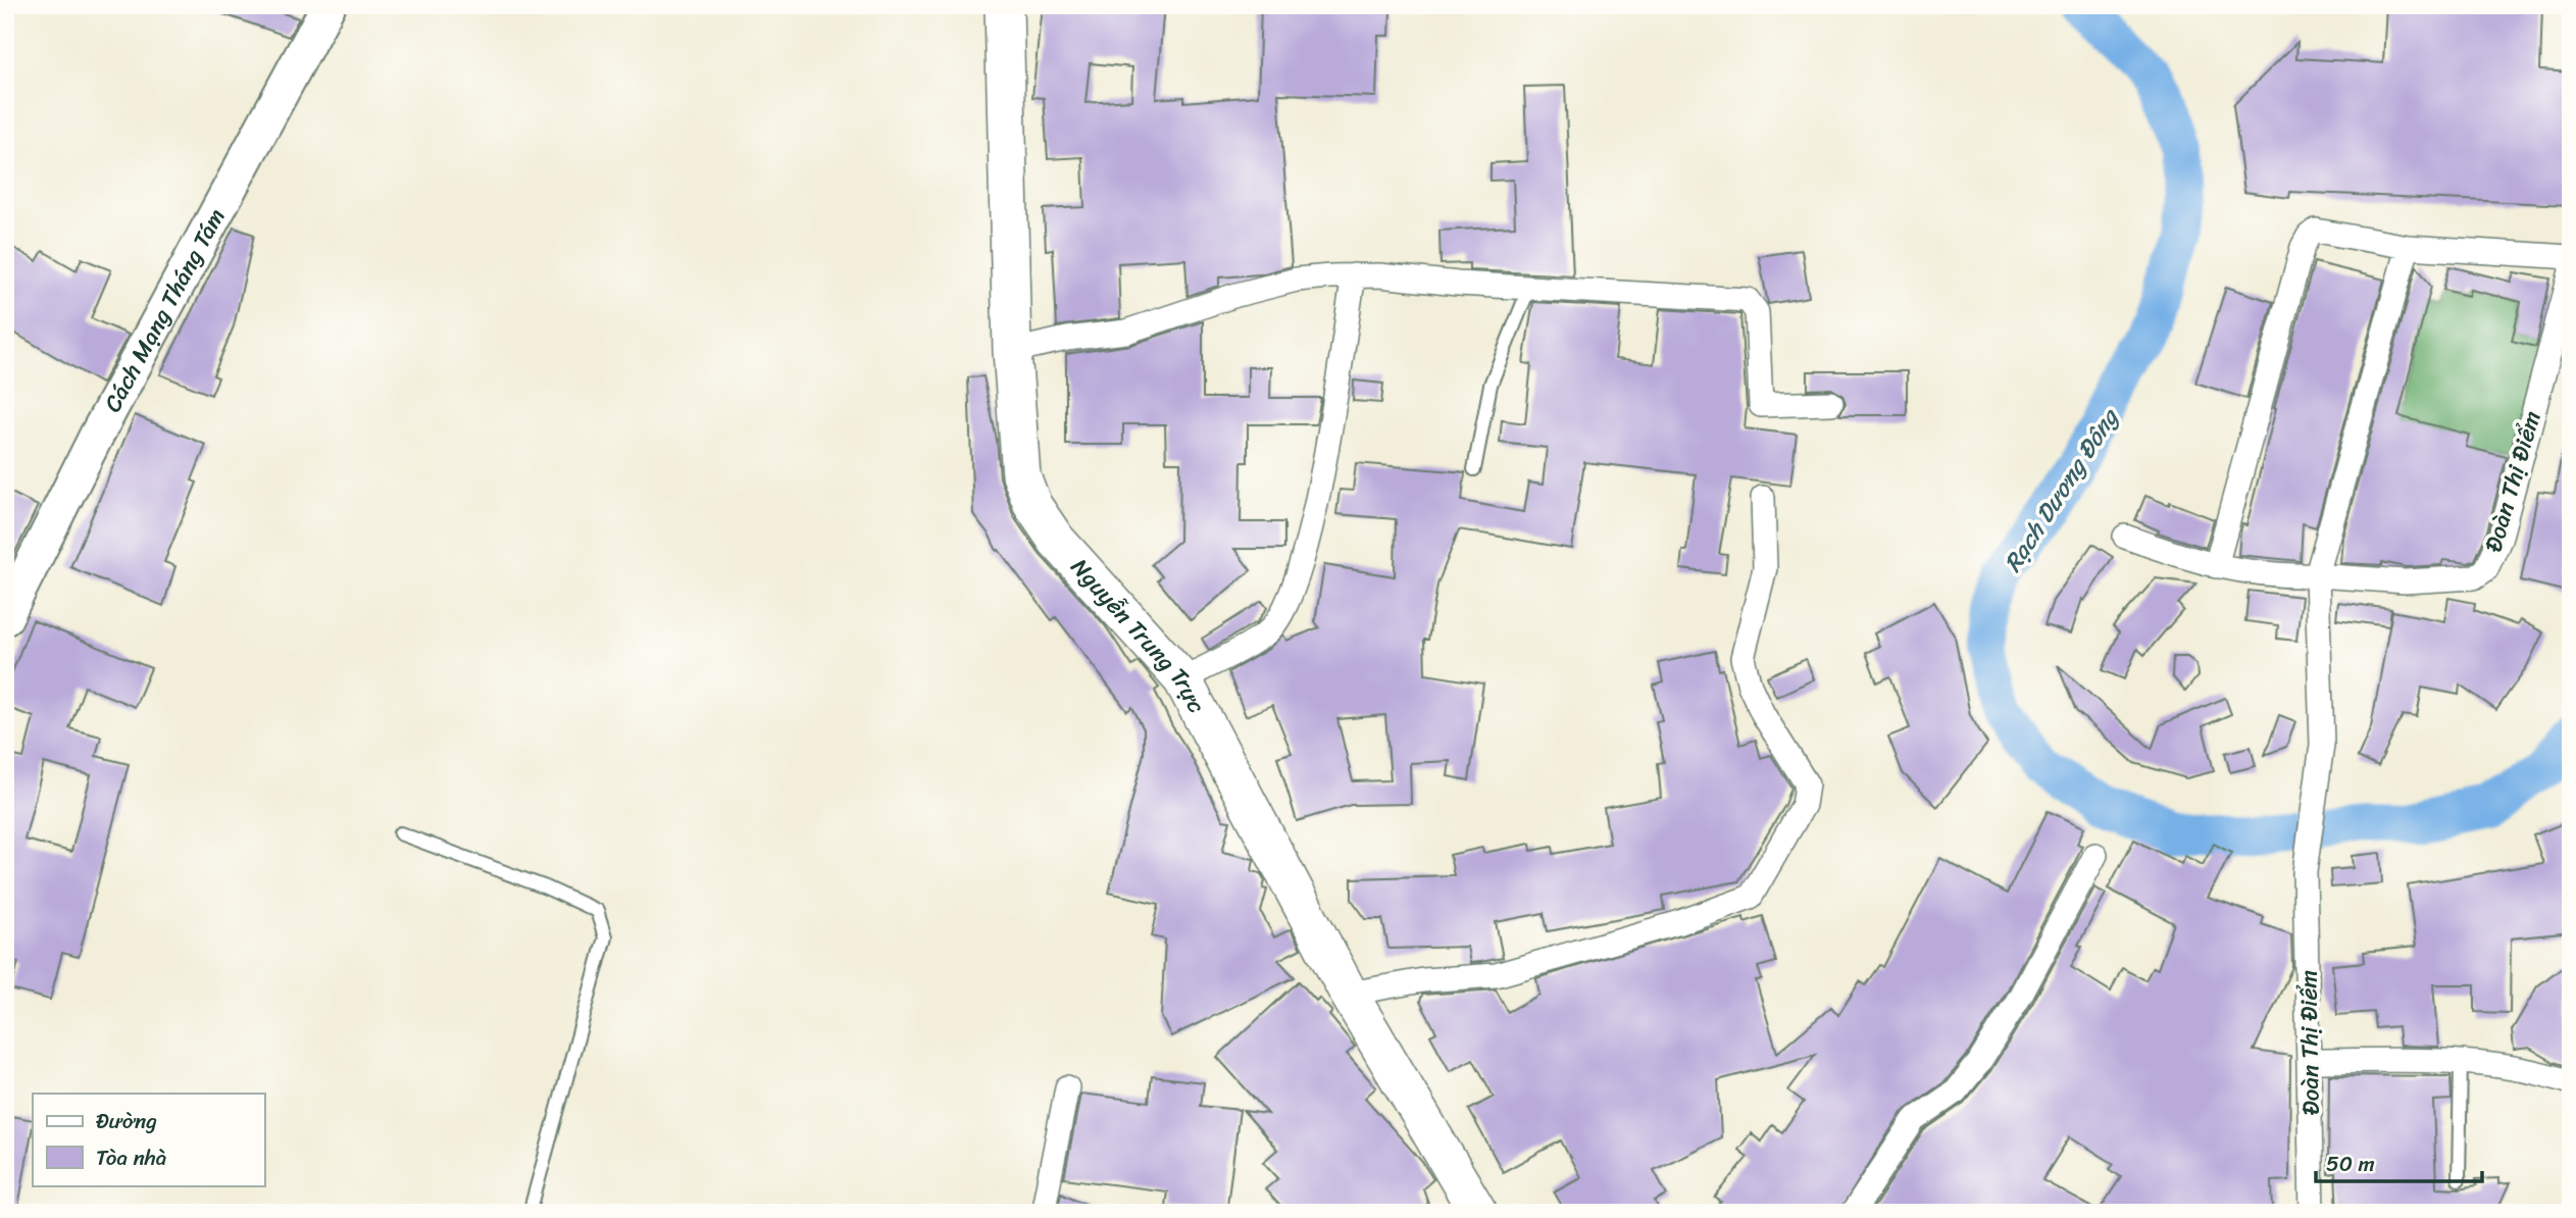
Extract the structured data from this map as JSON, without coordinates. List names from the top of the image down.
{
  "streets": {
    "main road": ["Nguyễn Trung Trực"],
    "street": ["Cách Mạng Tháng Tám", "Đoàn Thị Điểm"]
  },
  "water": ["Rạch Dương Đông"],
  "legend": ["Đường", "Tòa nhà"],
  "scale_bar": "50 m"
}
